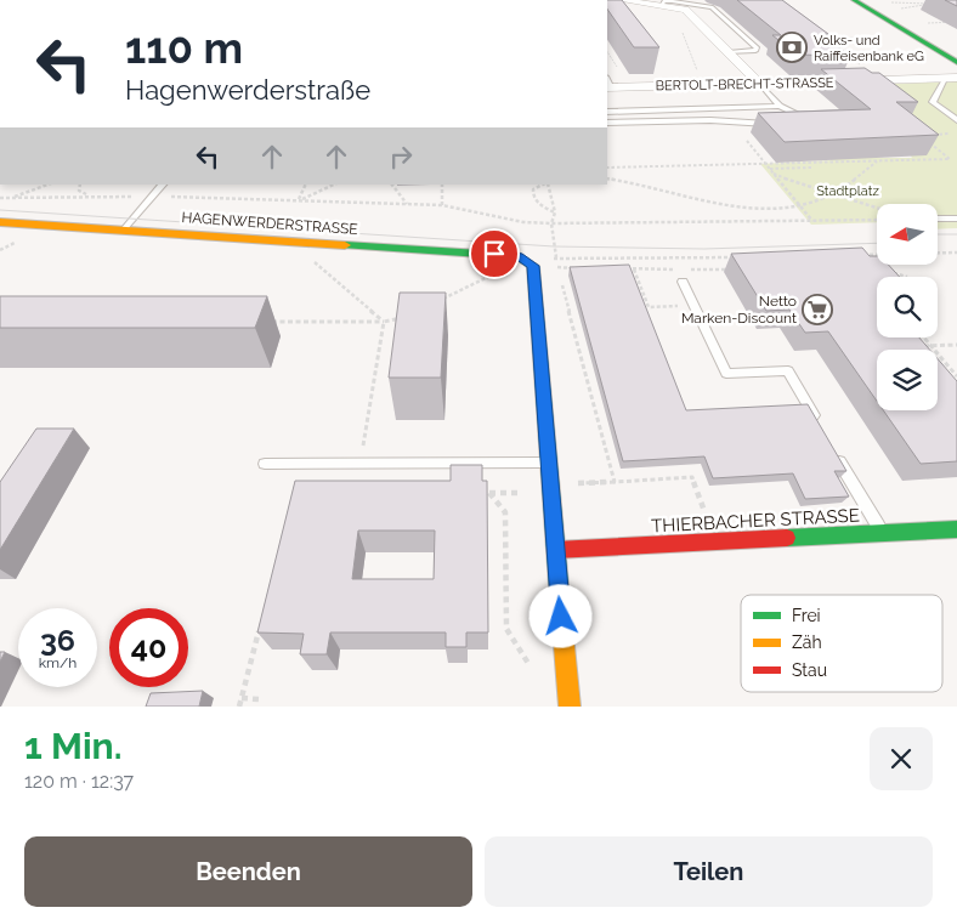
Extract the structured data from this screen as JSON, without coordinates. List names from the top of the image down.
{
  "streets": {
    "street": ["BERTOLT-BRECHT-STRASSE", "HAGENWERDERSTRASSE", "THIERBACHER STRASSE"]
  },
  "parks": ["Stadtplatz"],
  "places": {
    "bank": ["Volks- und Raiffeisenbank eG"],
    "supermarket": ["Netto Marken-Discount"]
  },
  "legend": ["Frei", "Zäh", "Stau"],
  "north": "left",
  "page": {
    "turn": ["110 m", "Hagenwerderstraße"],
    "speed": "36 km/h",
    "limit": "40",
    "heading": ["1 Min.", "120 m · 12:37"],
    "buttons": ["Beenden", "Teilen"]
  }
}
